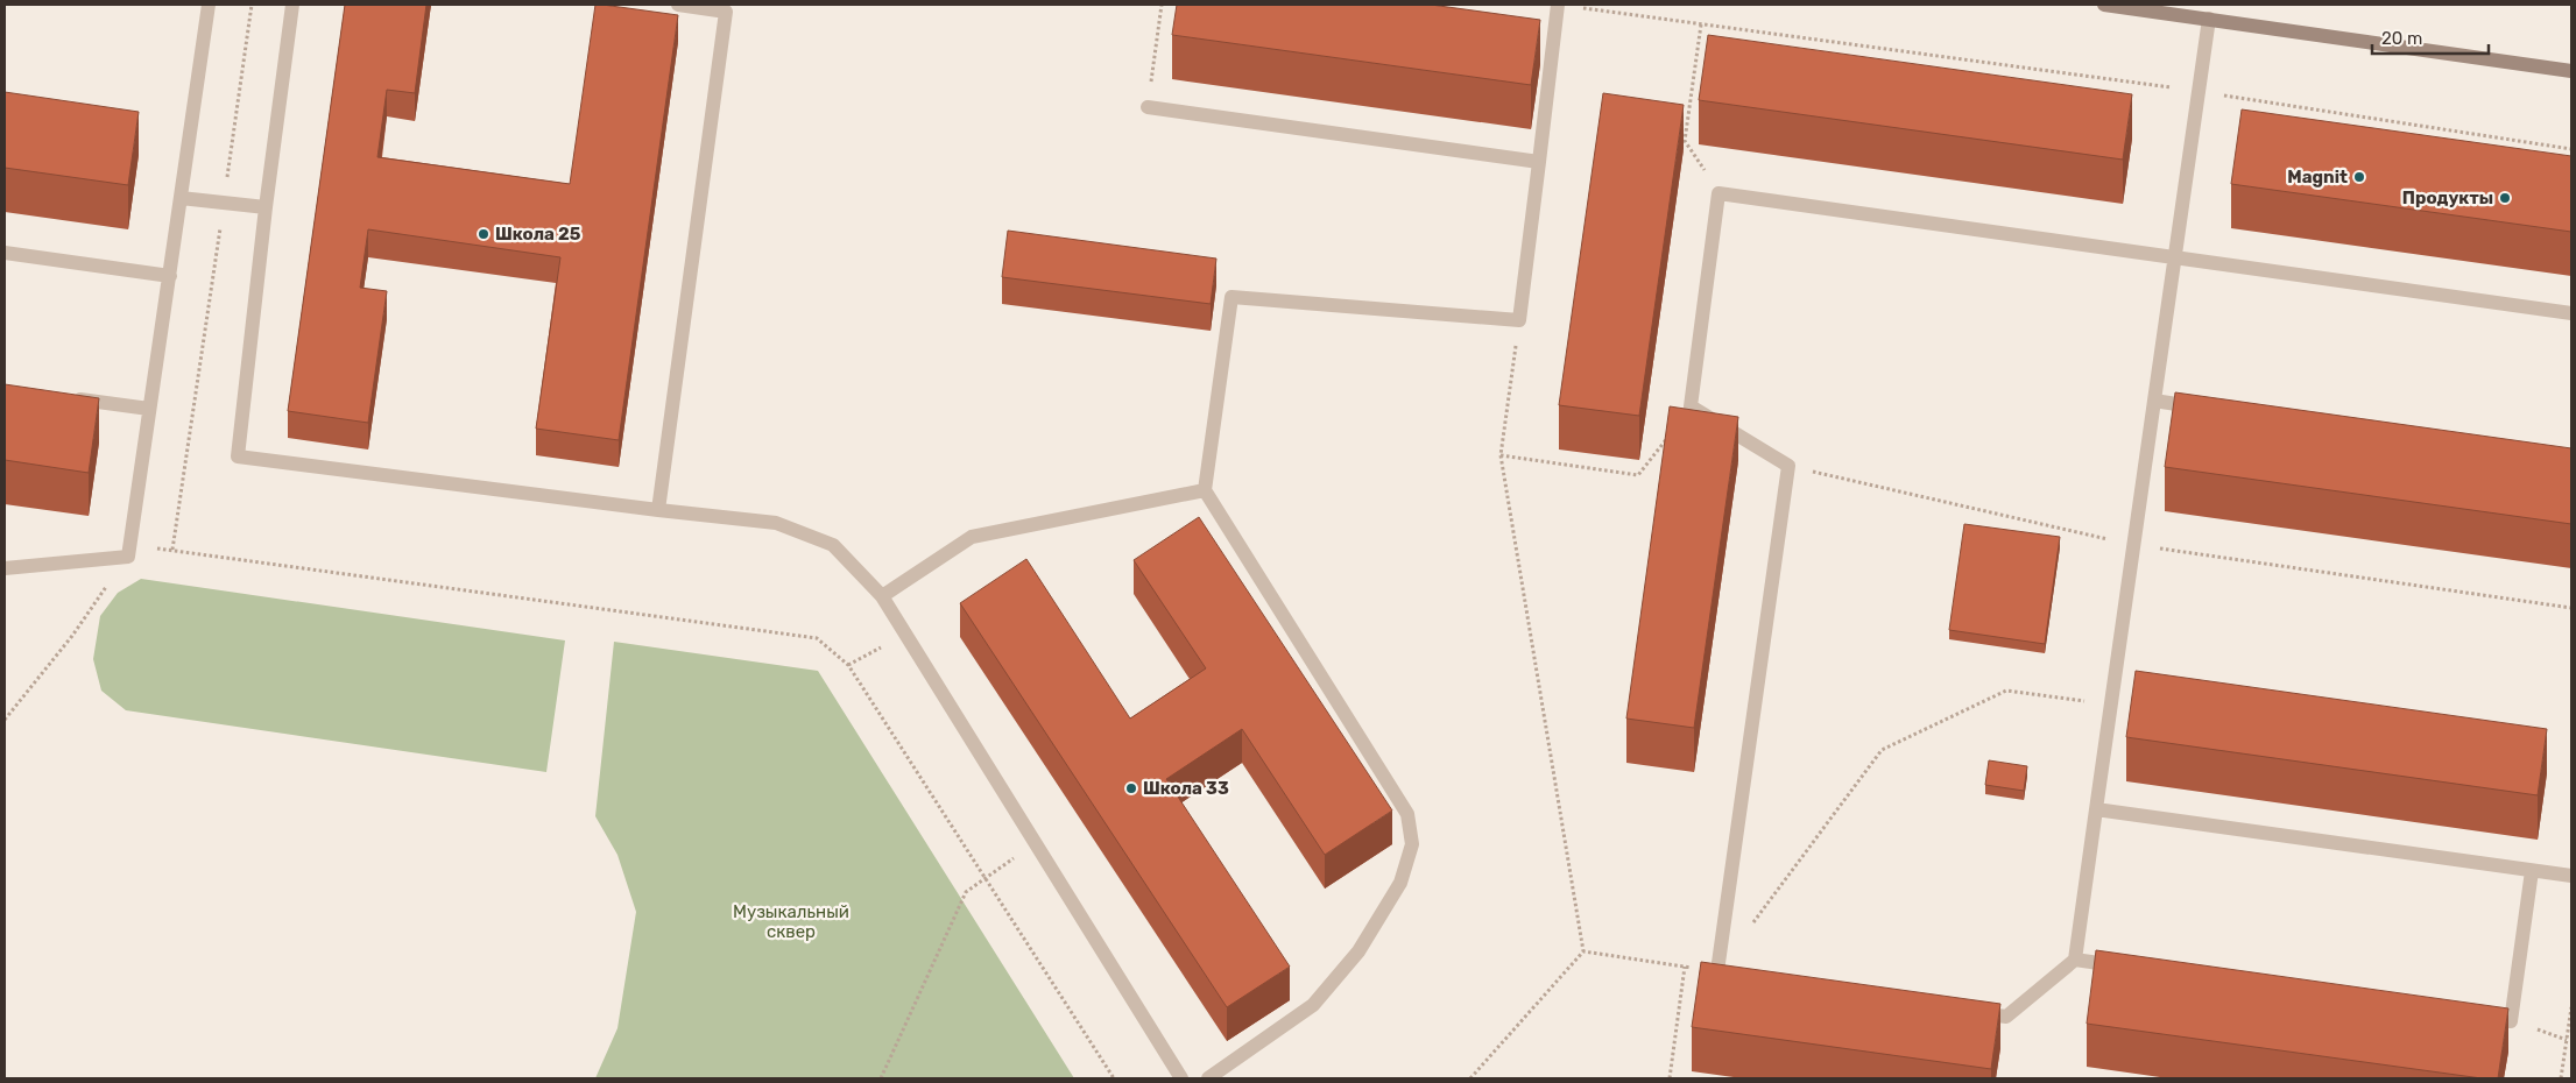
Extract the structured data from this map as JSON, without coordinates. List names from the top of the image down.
{
  "parks": ["Музыкальный сквер"],
  "places": [
    "Magnit",
    "Продукты",
    "Школа 25",
    "Школа 33"
  ],
  "scale_bar": "20 m"
}
